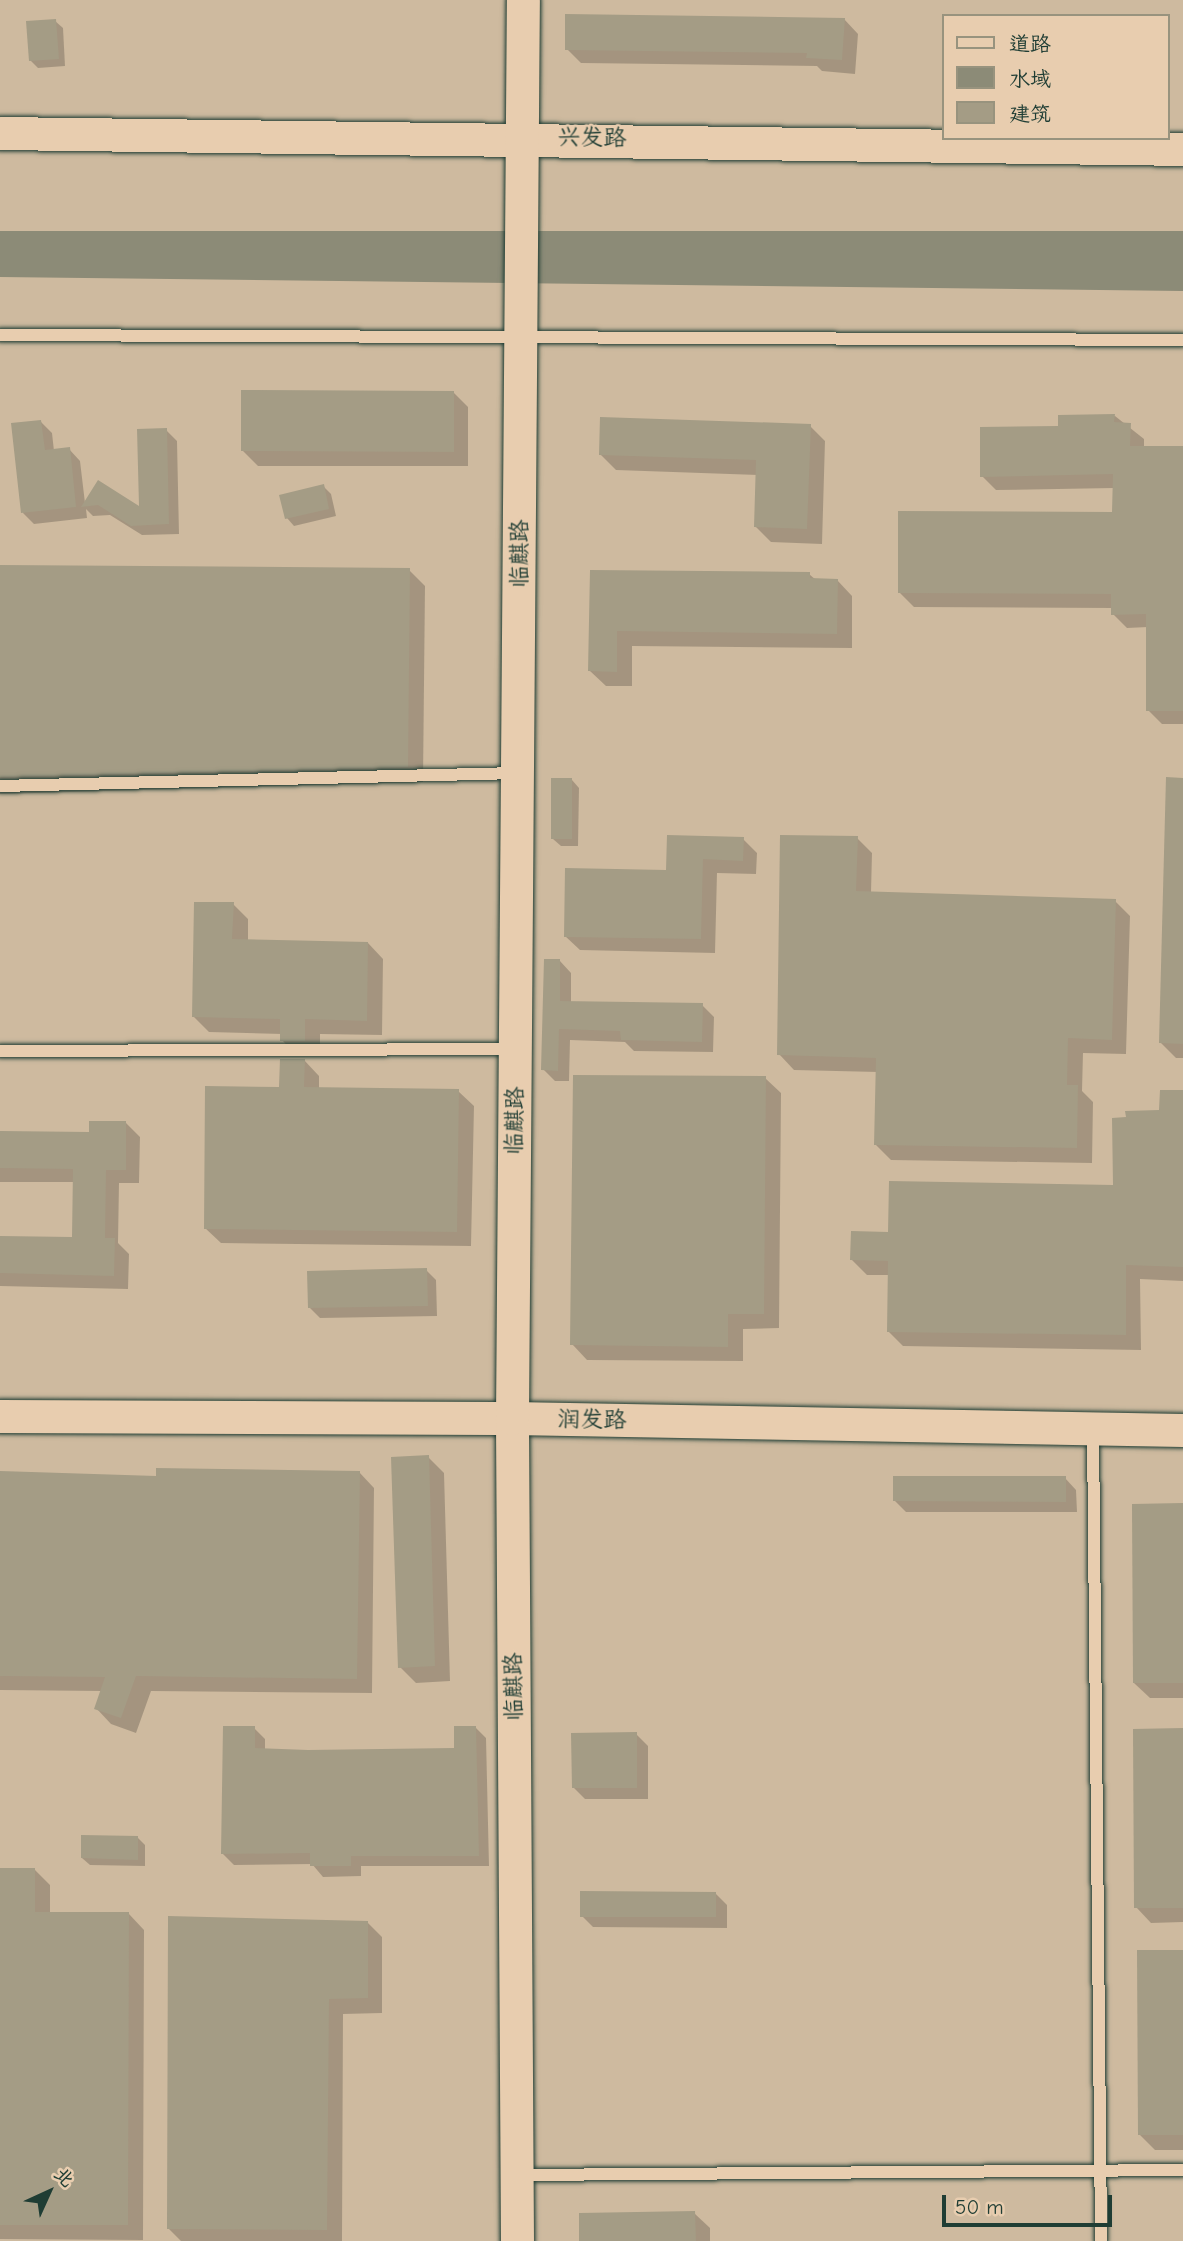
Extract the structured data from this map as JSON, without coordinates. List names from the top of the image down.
{
  "streets": {
    "street": ["兴发路", "临麒路", "润发路"]
  },
  "crossings": [
    ["兴发路", "临麒路"],
    ["临麒路", "润发路"]
  ],
  "legend": ["道路", "水域", "建筑"],
  "scale_bar": "50 m",
  "north": "top right"
}
